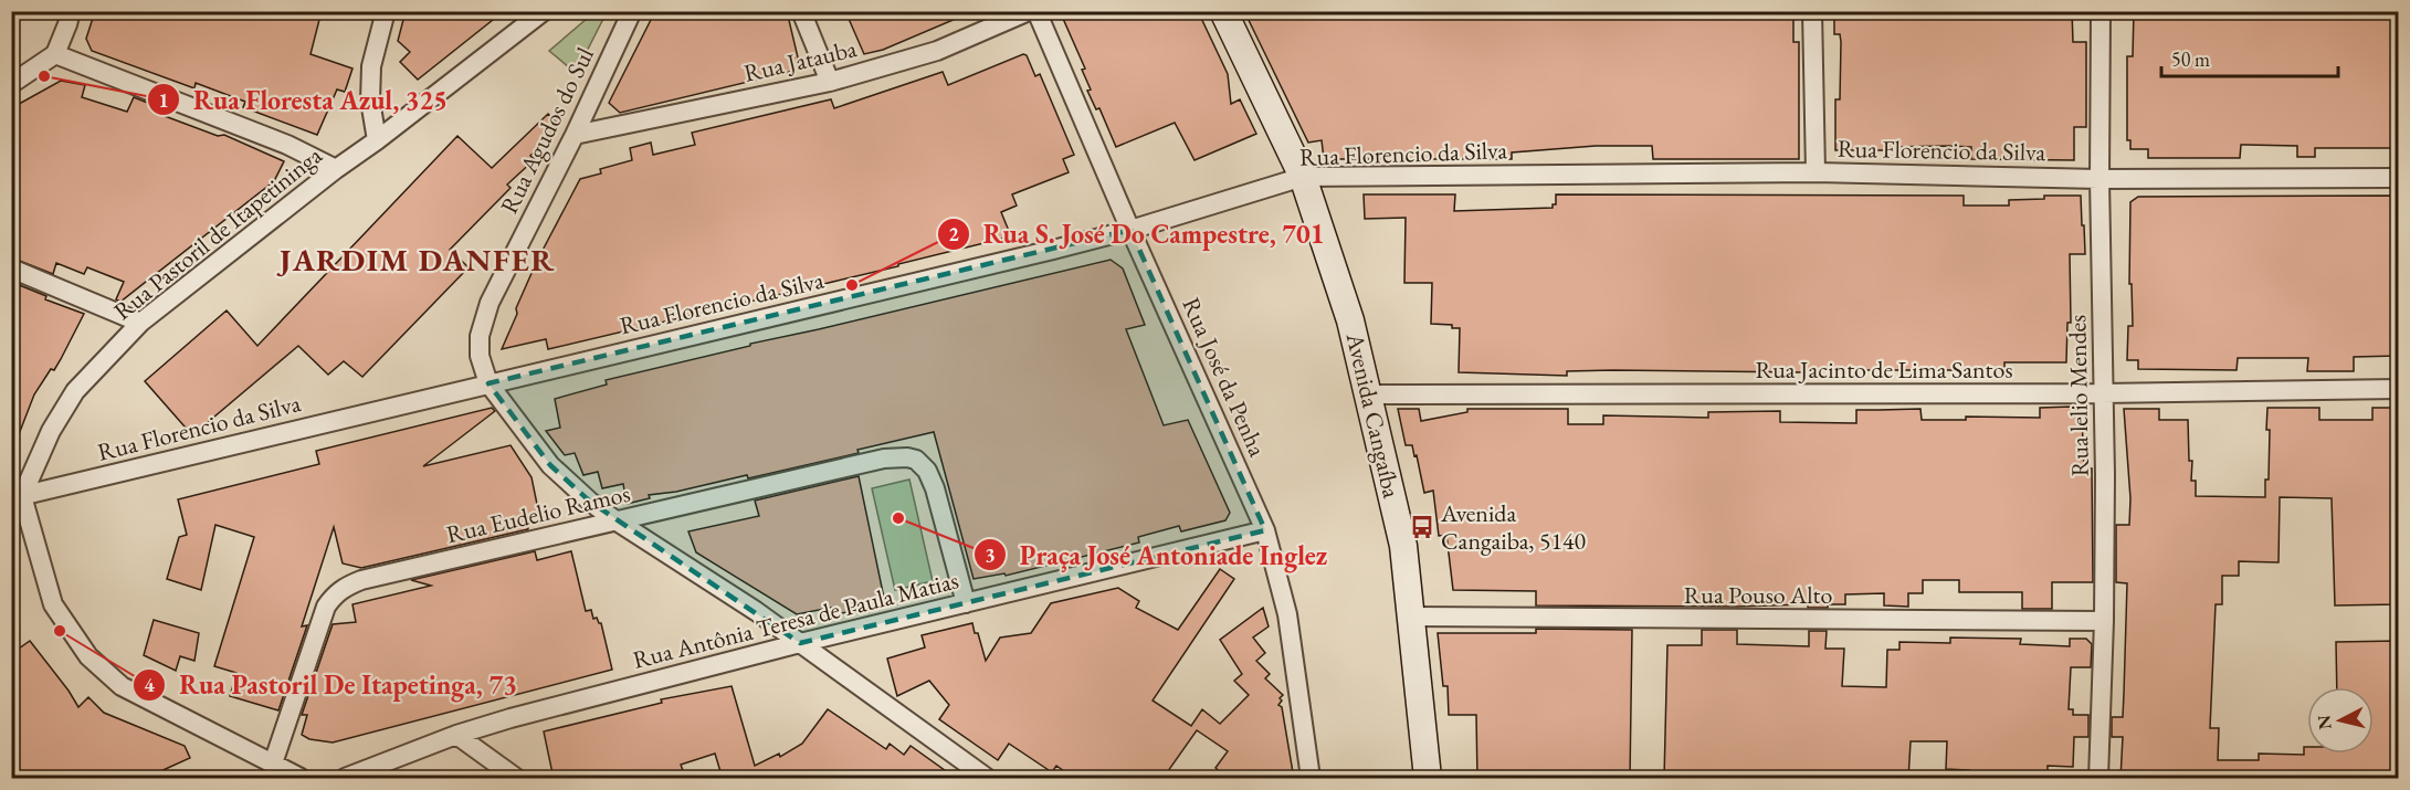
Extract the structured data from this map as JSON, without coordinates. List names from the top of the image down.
{
  "streets": {
    "main road": ["Avenida Cangaíba"],
    "street": [
      "Rua Jatauba",
      "Rua Agudos do Sul",
      "Rua Florencio da Silva",
      "Rua Pastoril de Itapetininga",
      "Rua Jacinto de Lima Santos",
      "Rua José da Penha",
      "Rua lelio Mendes",
      "Rua Eudelio Ramos",
      "Rua Pouso Alto",
      "Rua Antônia Teresa de Paula Matias"
    ]
  },
  "crossings": [
    ["Rua Jatauba", "Rua Agudos do Sul"],
    ["Rua Agudos do Sul", "Rua Florencio da Silva"],
    ["Rua Florencio da Silva", "Rua Pastoril de Itapetininga"],
    ["Rua Florencio da Silva", "Rua José da Penha"],
    ["Rua Florencio da Silva", "Rua lelio Mendes"],
    ["Rua Florencio da Silva", "Avenida Cangaíba"],
    ["Rua Jacinto de Lima Santos", "Rua lelio Mendes"],
    ["Rua Jacinto de Lima Santos", "Avenida Cangaíba"],
    ["Rua José da Penha", "Rua Antônia Teresa de Paula Matias"],
    ["Rua lelio Mendes", "Rua Pouso Alto"],
    ["Avenida Cangaíba", "Rua Pouso Alto"],
    ["Rua Eudelio Ramos", "Rua Antônia Teresa de Paula Matias"]
  ],
  "districts": ["JARDIM DANFER"],
  "places": {
    "other": [
      "Rua Floresta Azul, 325",
      "Rua S. José Do Campestre, 701",
      "Praça José Antoniade Inglez",
      "Rua Pastoril De Itapetinga, 73"
    ],
    "bus stop": ["Avenida Cangaiba, 5140"]
  },
  "scale_bar": "50 m",
  "north": "left"
}
